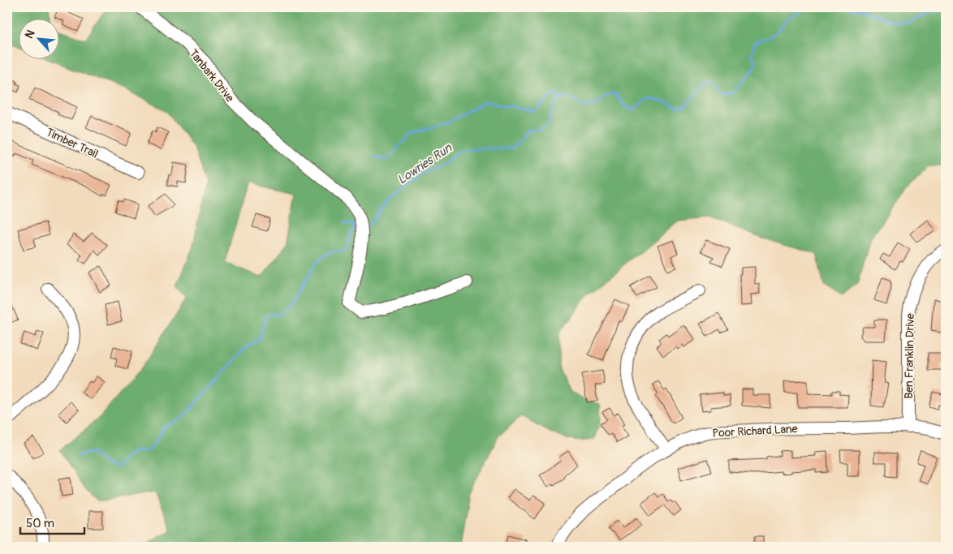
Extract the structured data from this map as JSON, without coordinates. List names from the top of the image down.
{
  "streets": {
    "street": [
      "Tanbark Drive",
      "Timber Trail",
      "Ben Franklin Drive",
      "Poor Richard Lane"
    ]
  },
  "crossings": [
    ["Ben Franklin Drive", "Poor Richard Lane"]
  ],
  "water": ["Lowries Run"],
  "scale_bar": "50 m",
  "north": "top left"
}
